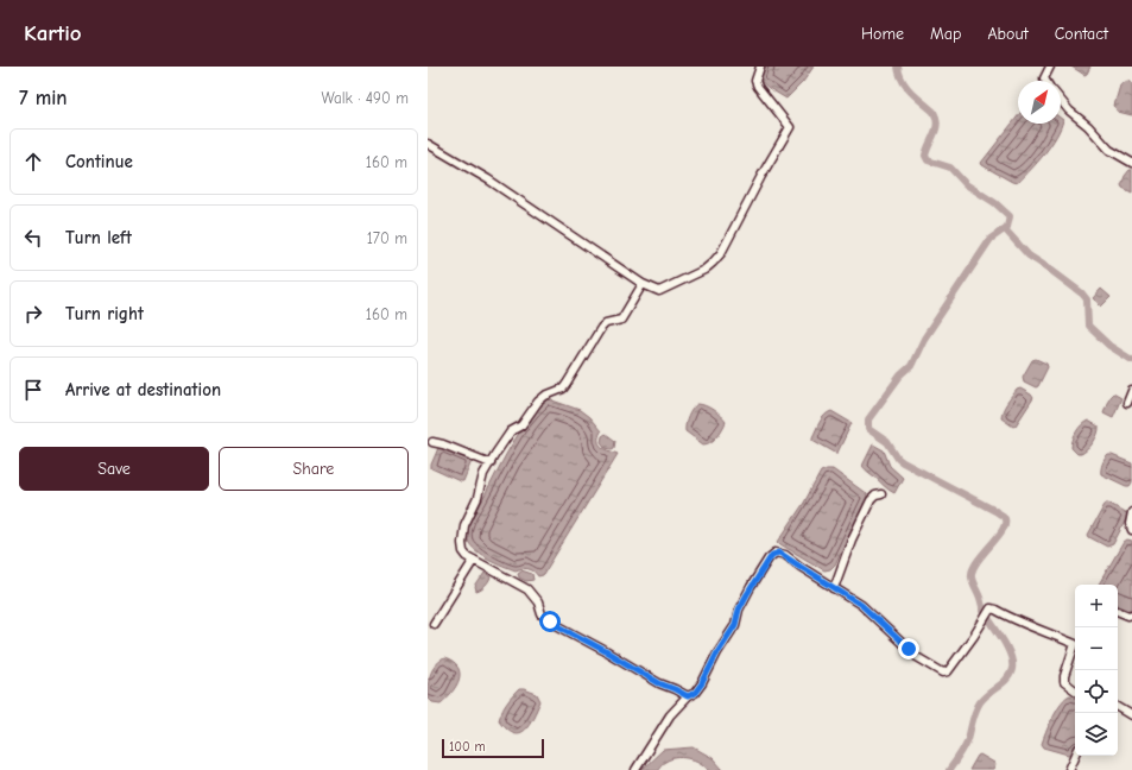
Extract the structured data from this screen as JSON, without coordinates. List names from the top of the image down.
{
  "scale_bar": "100 m",
  "north": "top right",
  "page": {
    "header": "Kartio",
    "nav": [
      "Home",
      "Map",
      "About",
      "Contact"
    ],
    "heading": ["7 min", "Walk · 490 m"],
    "list": [
      ["Continue", "160 m"],
      ["Turn left", "170 m"],
      ["Turn right", "160 m"],
      "Arrive at destination"
    ],
    "buttons": ["Save", "Share"],
    "map_buttons": ["+", "−"],
    "scale": "100 m"
  }
}
